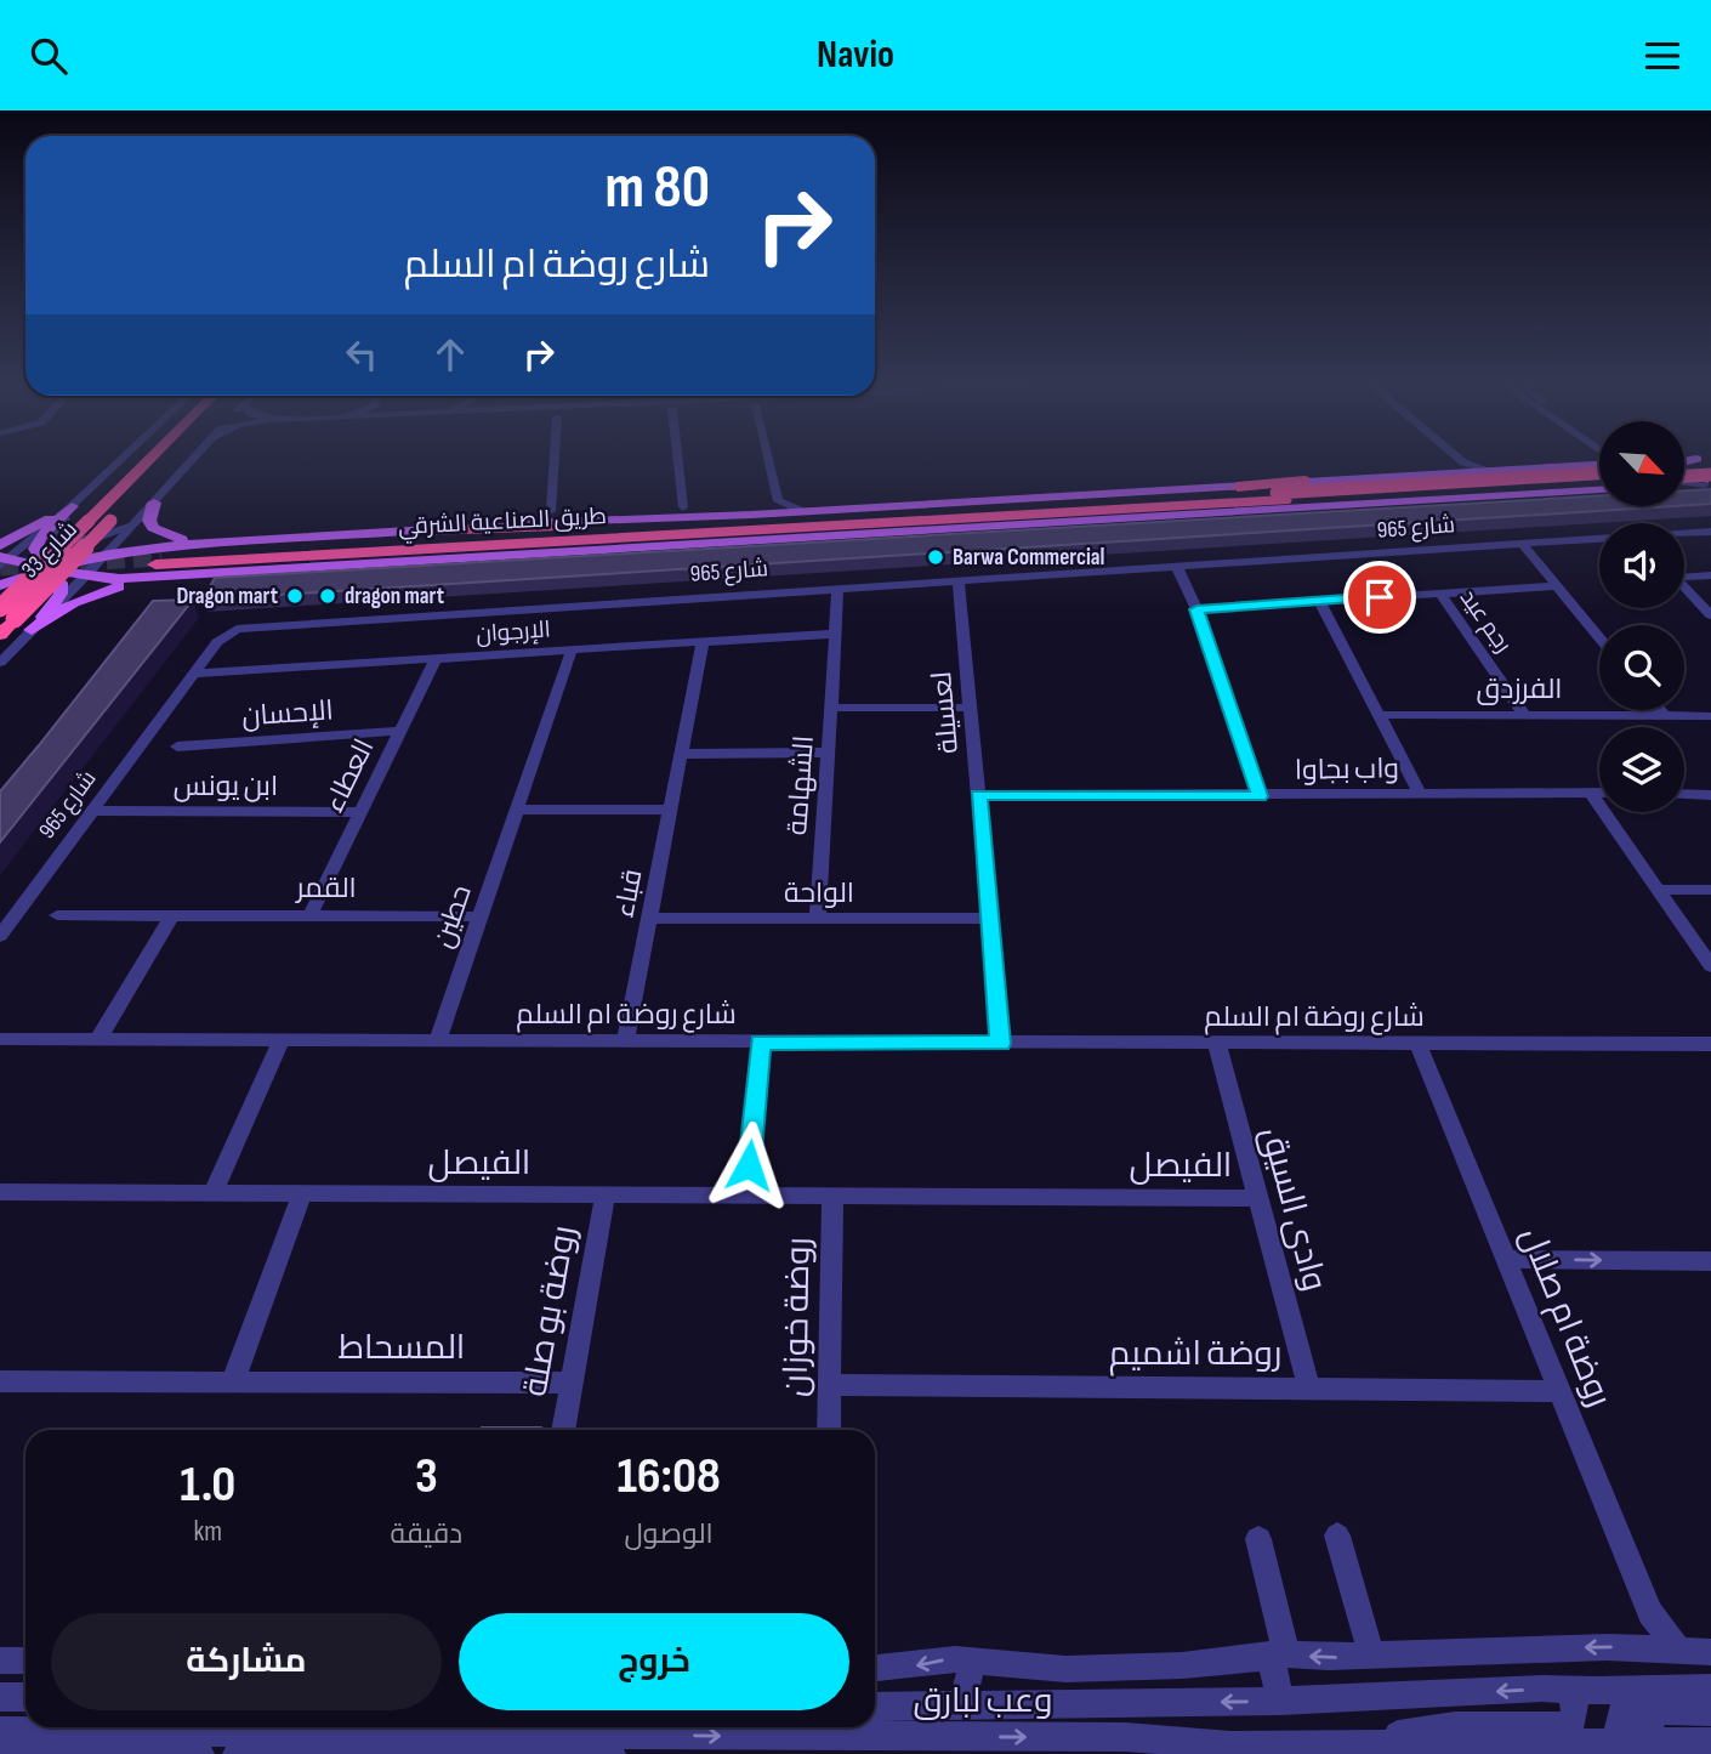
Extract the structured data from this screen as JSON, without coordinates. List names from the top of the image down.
{
  "streets": {
    "highway": ["طريق الصناعية الشرقي", "شارع 33"],
    "street": [
      "شارع 965",
      "رجم عيد",
      "الإرجوان",
      "الفرزدق",
      "لعسيلة",
      "الإحسان",
      "واب بجاوا",
      "العطاء",
      "الشهامة",
      "ابن يونس",
      "القمر",
      "قباء",
      "الواحة",
      "حطين",
      "شارع روضة ام السلم",
      "الفيصل",
      "وادى السيق",
      "روضة بو صلة",
      "روضة خوزان",
      "روضة ام صلال",
      "المسحاط",
      "روضة اشميم",
      "وعب لبارق"
    ]
  },
  "crossings": [
    ["شارع 965", "الإرجوان"],
    ["شارع 965", "لعسيلة"],
    ["شارع 965", "الشهامة"],
    ["شارع 965", "ابن يونس"],
    ["رجم عيد", "الفرزدق"],
    ["الإرجوان", "العطاء"],
    ["الإرجوان", "الشهامة"],
    ["الإرجوان", "قباء"],
    ["الإرجوان", "حطين"],
    ["لعسيلة", "واب بجاوا"],
    ["لعسيلة", "الشهامة"],
    ["لعسيلة", "الواحة"],
    ["لعسيلة", "شارع روضة ام السلم"],
    ["الإحسان", "العطاء"],
    ["العطاء", "ابن يونس"],
    ["العطاء", "القمر"],
    ["الشهامة", "الواحة"],
    ["القمر", "حطين"],
    ["قباء", "الواحة"],
    ["قباء", "شارع روضة ام السلم"],
    ["حطين", "شارع روضة ام السلم"],
    ["شارع روضة ام السلم", "وادى السيق"],
    ["شارع روضة ام السلم", "روضة ام صلال"],
    ["الفيصل", "وادى السيق"],
    ["الفيصل", "روضة بو صلة"],
    ["الفيصل", "روضة خوزان"],
    ["وادى السيق", "روضة اشميم"],
    ["روضة بو صلة", "المسحاط"],
    ["روضة خوزان", "روضة اشميم"],
    ["روضة ام صلال", "روضة اشميم"]
  ],
  "places": ["Barwa Commercial", "Dragon mart", "dragon mart"],
  "north": "bottom right",
  "page": {
    "header": "Navio",
    "turn": ["80 m", "شارع روضة ام السلم"],
    "eta": [
      "16:08",
      "الوصول",
      "3",
      "دقيقة",
      "1.0",
      "km"
    ],
    "buttons": ["خروج", "مشاركة"]
  }
}
